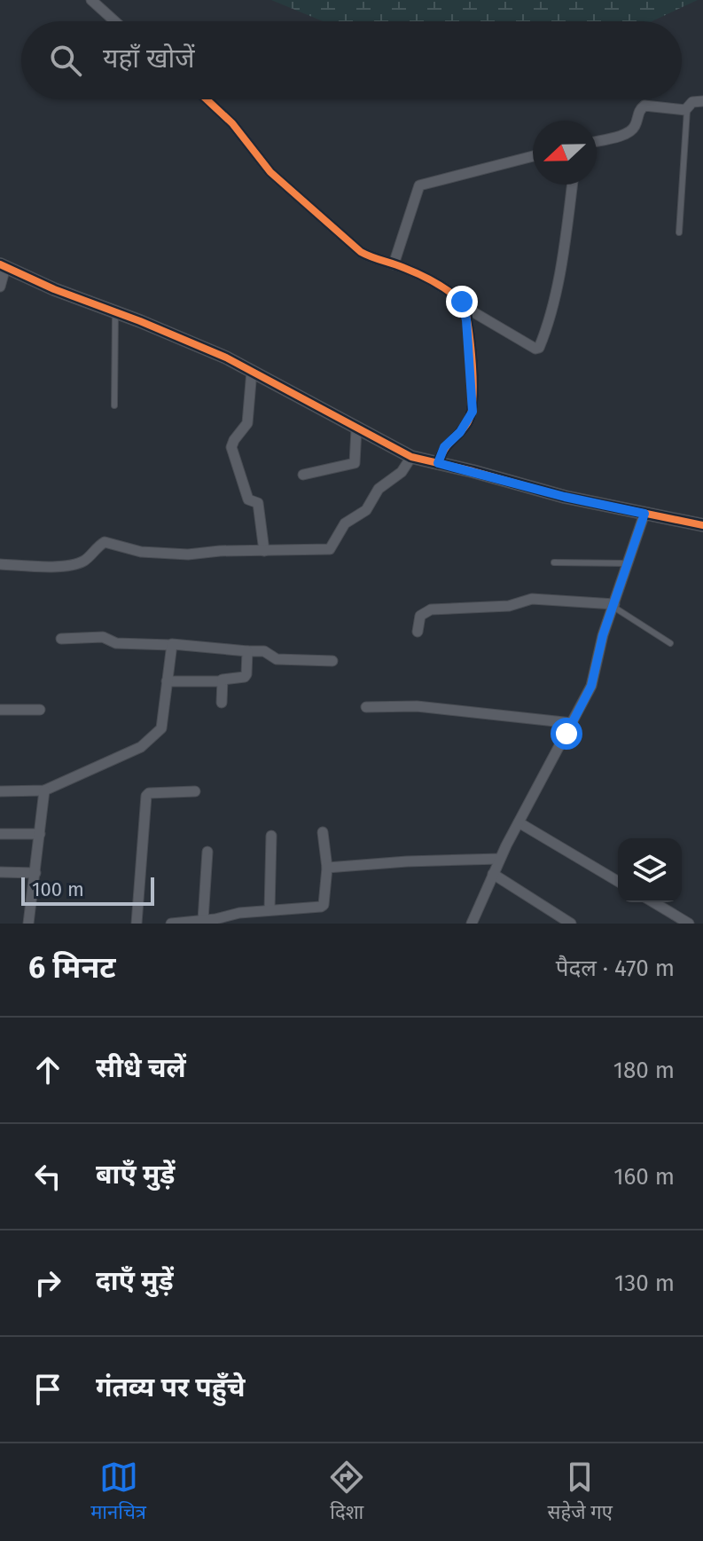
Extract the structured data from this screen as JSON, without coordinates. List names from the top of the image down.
{
  "scale_bar": "100 m",
  "north": "left",
  "page": {
    "search": "यहाँ खोजें",
    "scale": "100 m",
    "heading": ["6 मिनट", "पैदल · 470 m"],
    "list": [
      ["सीधे चलें", "180 m"],
      ["बाएँ मुड़ें", "160 m"],
      ["दाएँ मुड़ें", "130 m"],
      "गंतव्य पर पहुँचे"
    ],
    "nav": ["मानचित्र", "दिशा", "सहेजे गए"]
  }
}
